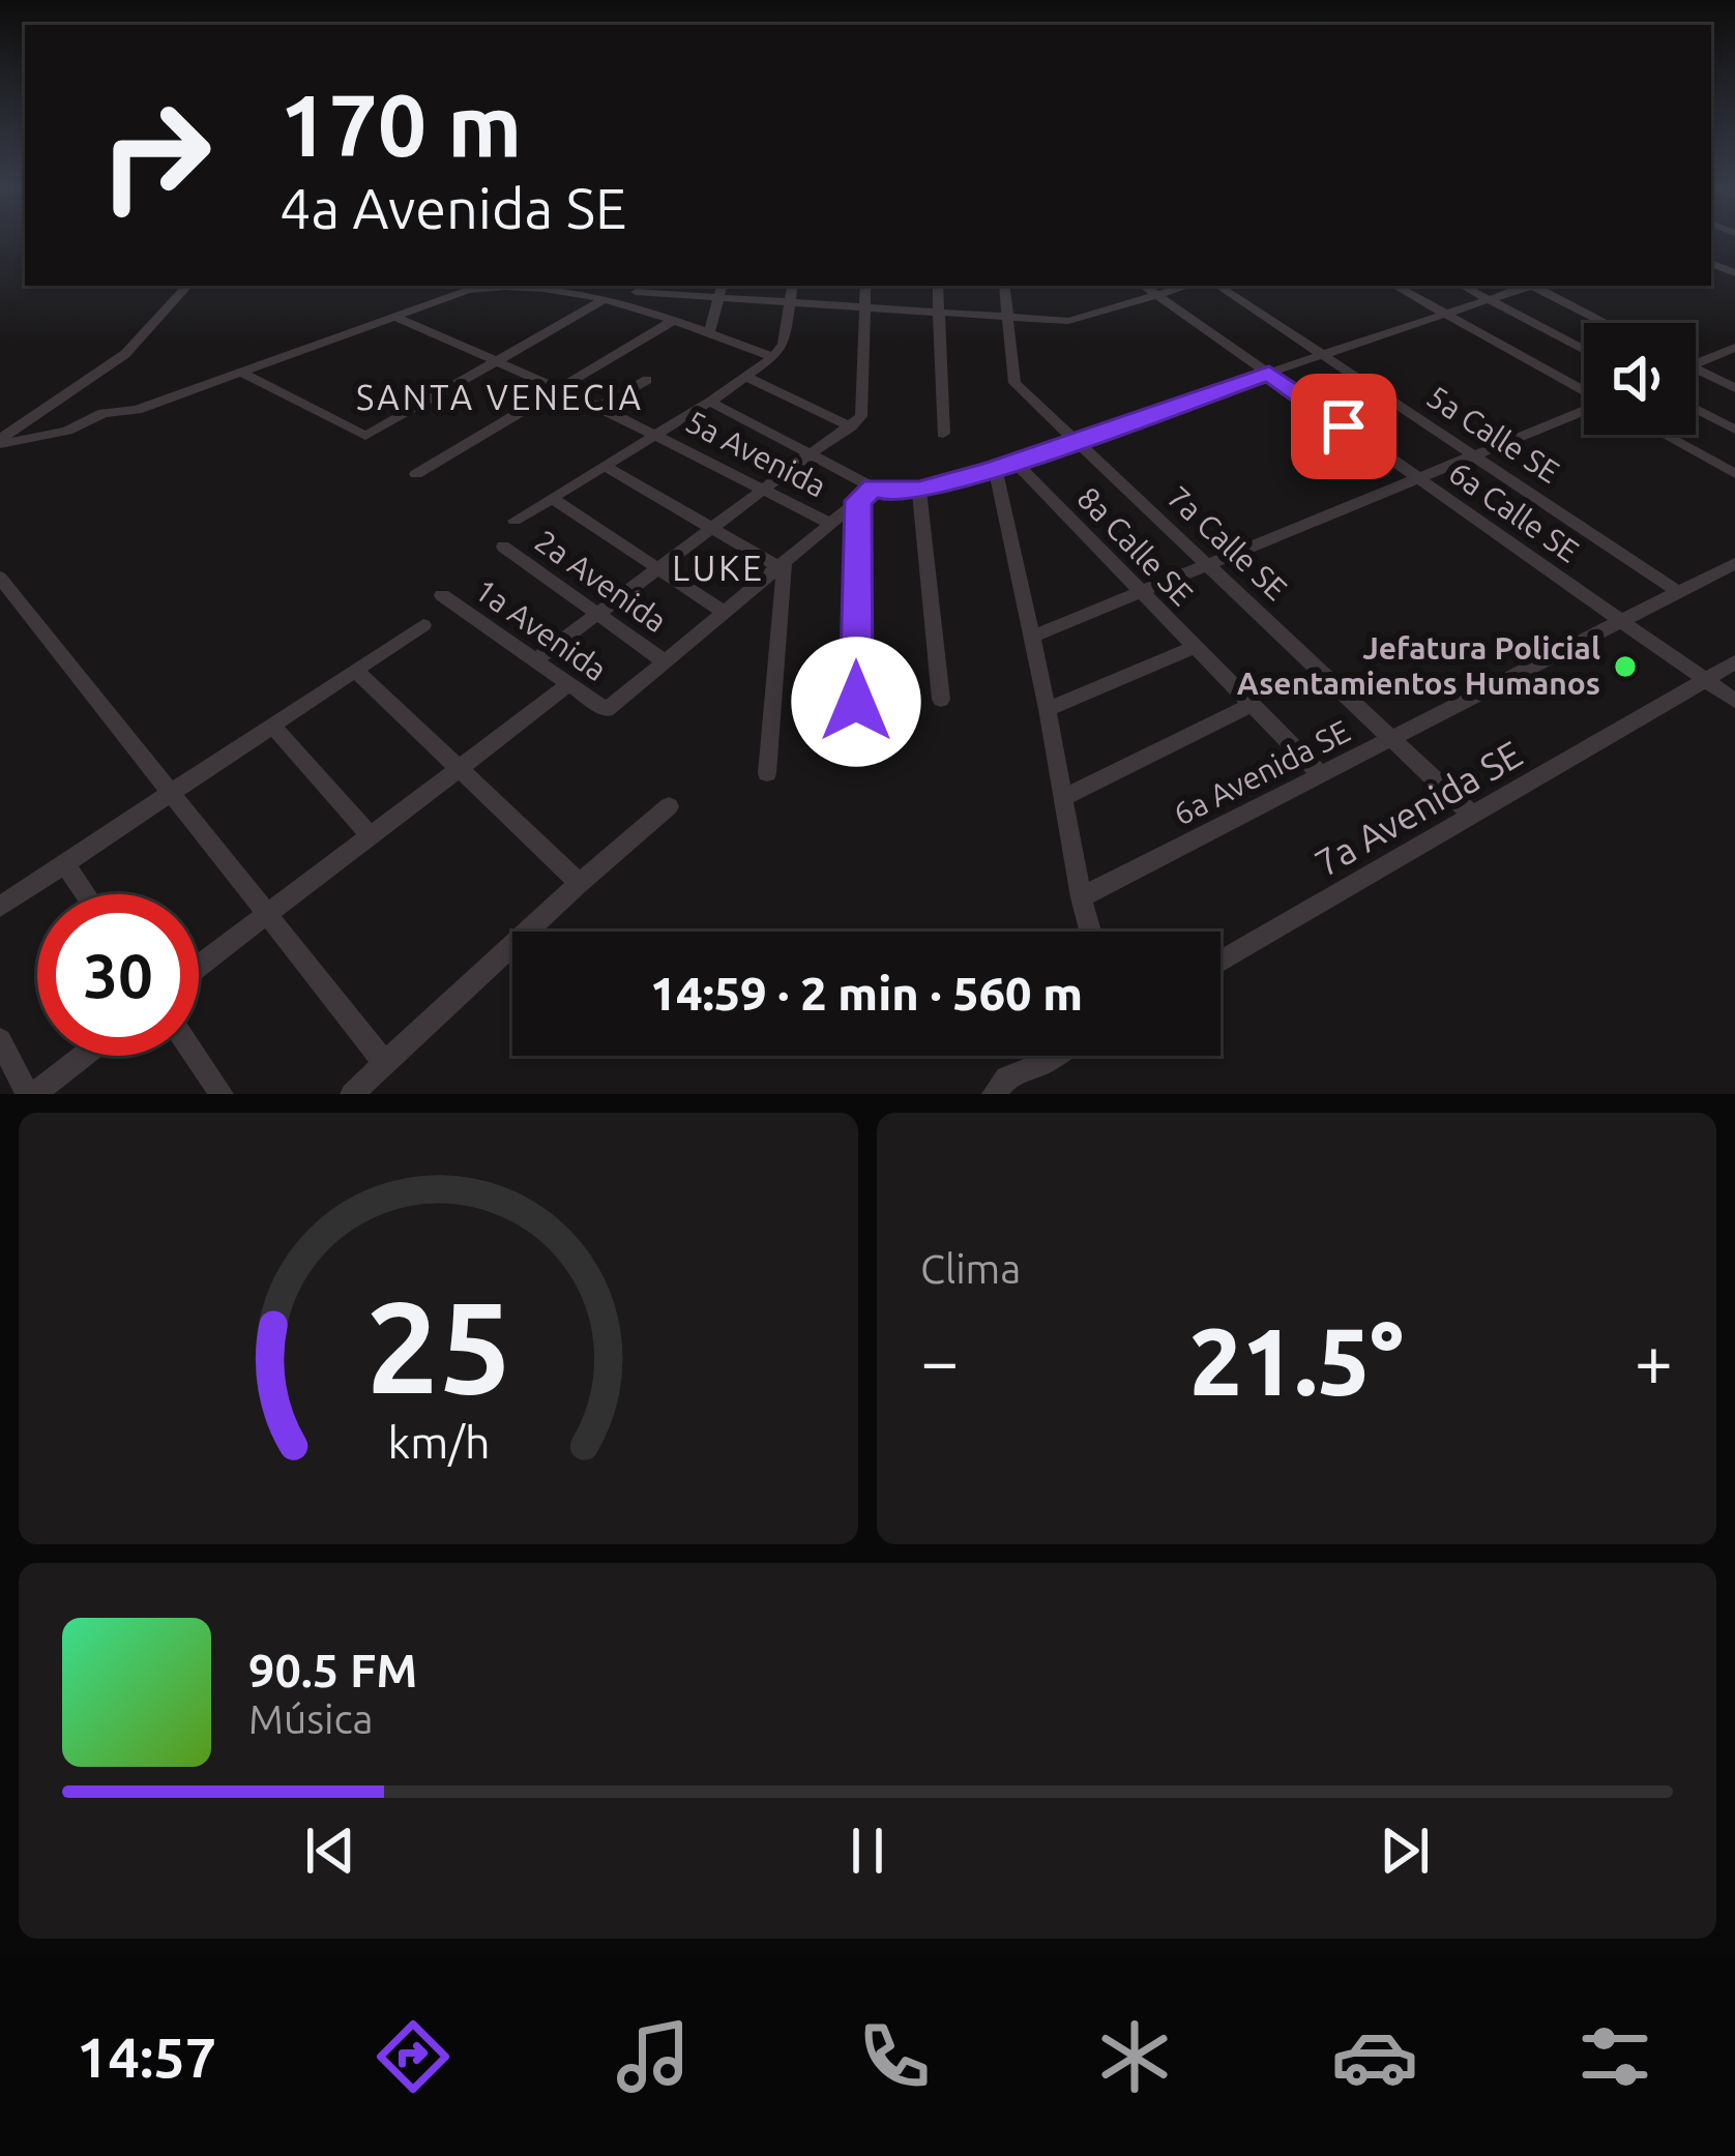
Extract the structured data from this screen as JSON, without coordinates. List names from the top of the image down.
{
  "streets": {
    "street": [
      "5a Calle SE",
      "5a Avenida",
      "6a Calle SE",
      "7a Calle SE",
      "8a Calle SE",
      "2a Avenida",
      "1a Avenida",
      "6a Avenida SE",
      "7a Avenida SE"
    ]
  },
  "crossings": [
    ["5a Calle SE", "6a Avenida SE"],
    ["6a Calle SE", "6a Avenida SE"],
    ["6a Calle SE", "7a Avenida SE"],
    ["7a Calle SE", "6a Avenida SE"],
    ["7a Calle SE", "7a Avenida SE"],
    ["8a Calle SE", "6a Avenida SE"],
    ["2a Avenida", "1a Avenida"]
  ],
  "districts": ["SANTA VENECIA", "LUKE"],
  "places": ["Jefatura Policial Asentamientos Humanos"],
  "page": {
    "turn": ["170 m", "4a Avenida SE"],
    "limit": "30",
    "trip": "14:59 · 2 min · 560 m",
    "tile": "Clima",
    "heat": ["−", "21.5°", "+"],
    "song": ["90.5 FM", "Música"],
    "tabs": "14:57",
    "gauge": ["25", "km/h"]
  }
}
